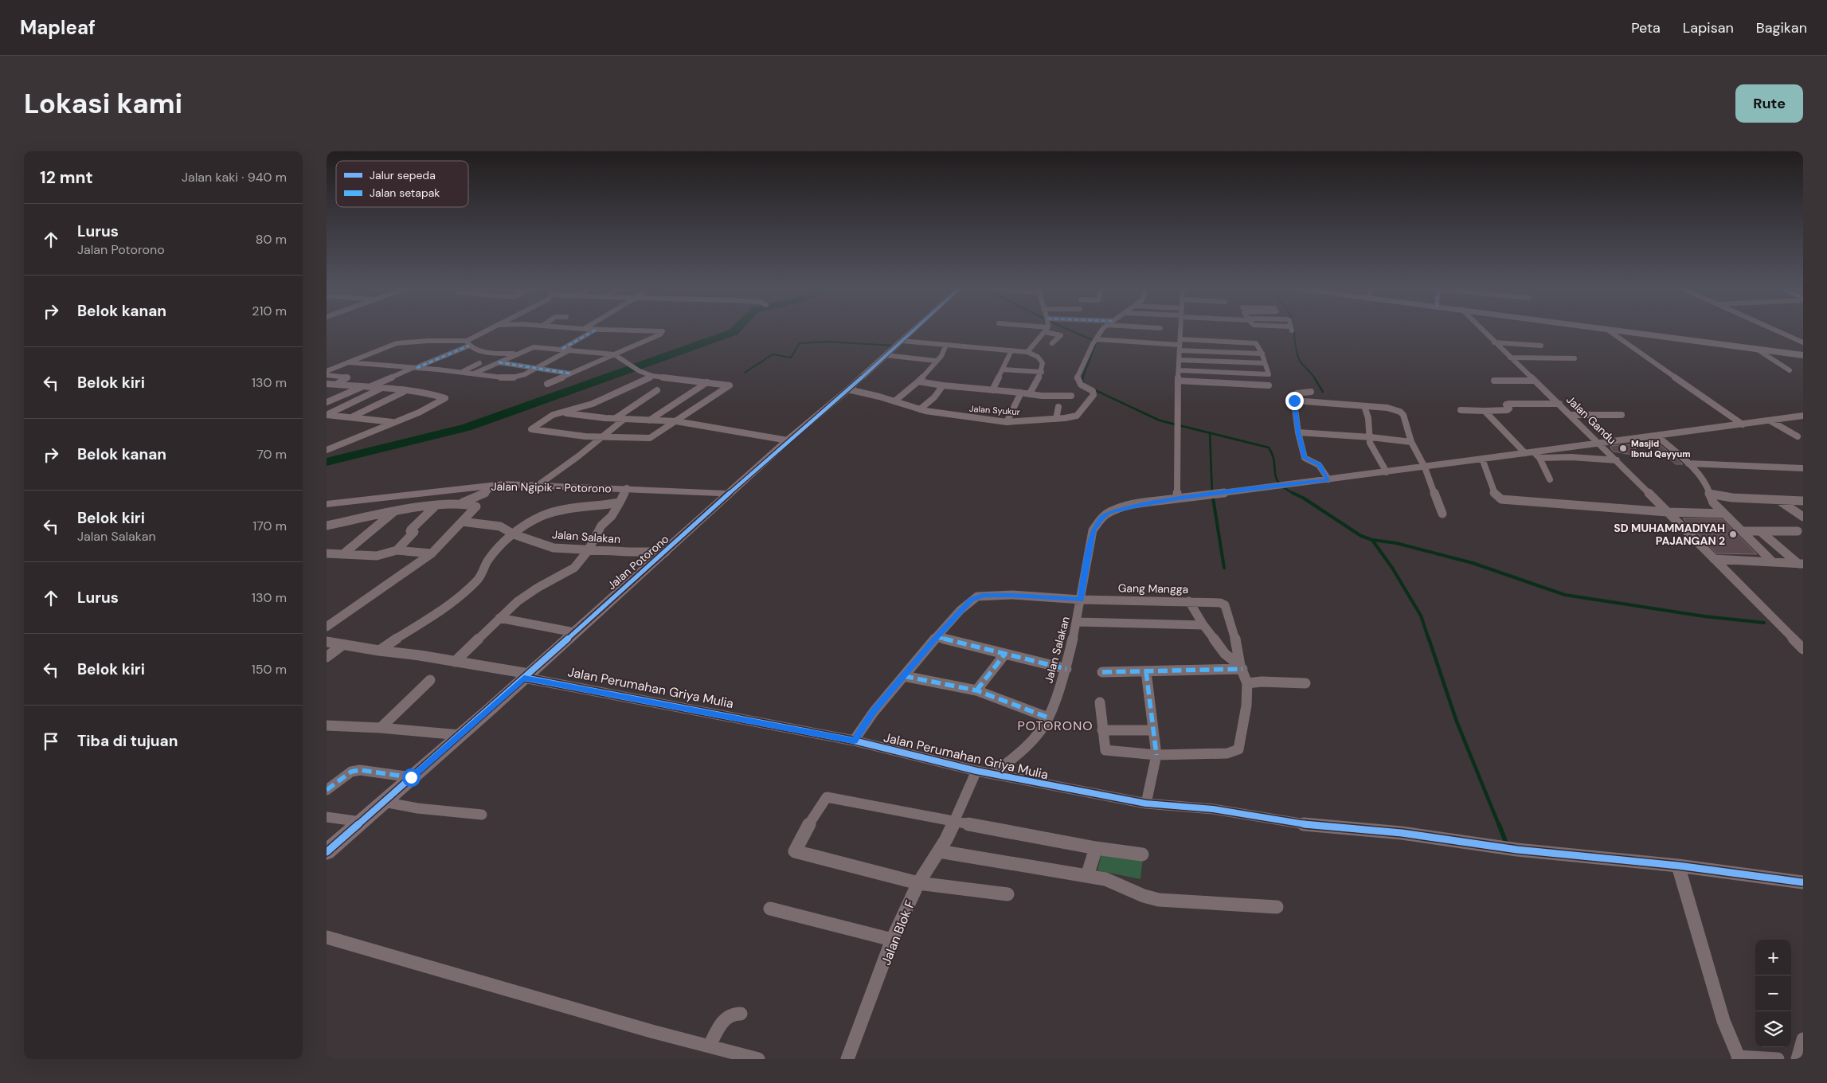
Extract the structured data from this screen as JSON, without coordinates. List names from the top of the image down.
{
  "streets": {
    "street": [
      "Jalan Syukur",
      "Jalan Gandu",
      "Jalan Ngipik - Potorono",
      "Jalan Salakan",
      "Jalan Potorono",
      "Gang Mangga",
      "Jalan Perumahan Griya Mulia",
      "Jalan Blok F"
    ]
  },
  "crossings": [
    ["Jalan Syukur", "Jalan Potorono"],
    ["Jalan Gandu", "Jalan Salakan"],
    ["Jalan Ngipik - Potorono", "Jalan Potorono"],
    ["Jalan Salakan", "Jalan Potorono"],
    ["Jalan Salakan", "Gang Mangga"],
    ["Jalan Salakan", "Jalan Perumahan Griya Mulia"],
    ["Jalan Potorono", "Jalan Perumahan Griya Mulia"],
    ["Gang Mangga", "Jalan Perumahan Griya Mulia"],
    ["Jalan Perumahan Griya Mulia", "Jalan Blok F"]
  ],
  "districts": ["POTORONO"],
  "places": ["Masjid Ibnul Qayyum", "SD MUHAMMADIYAH PAJANGAN 2"],
  "legend": ["Jalur sepeda", "Jalan setapak"],
  "page": {
    "header": "Mapleaf",
    "nav": ["Peta", "Lapisan", "Bagikan"],
    "buttons": "Rute",
    "title": "Lokasi kami",
    "heading": ["12 mnt", "Jalan kaki · 940 m"],
    "list": [
      ["Lurus", "Jalan Potorono", "80 m"],
      ["Belok kanan", "210 m"],
      ["Belok kiri", "130 m"],
      ["Belok kanan", "70 m"],
      ["Belok kiri", "Jalan Salakan", "170 m"],
      ["Lurus", "130 m"],
      ["Belok kiri", "150 m"],
      "Tiba di tujuan"
    ],
    "map_buttons": ["+", "−"]
  }
}
